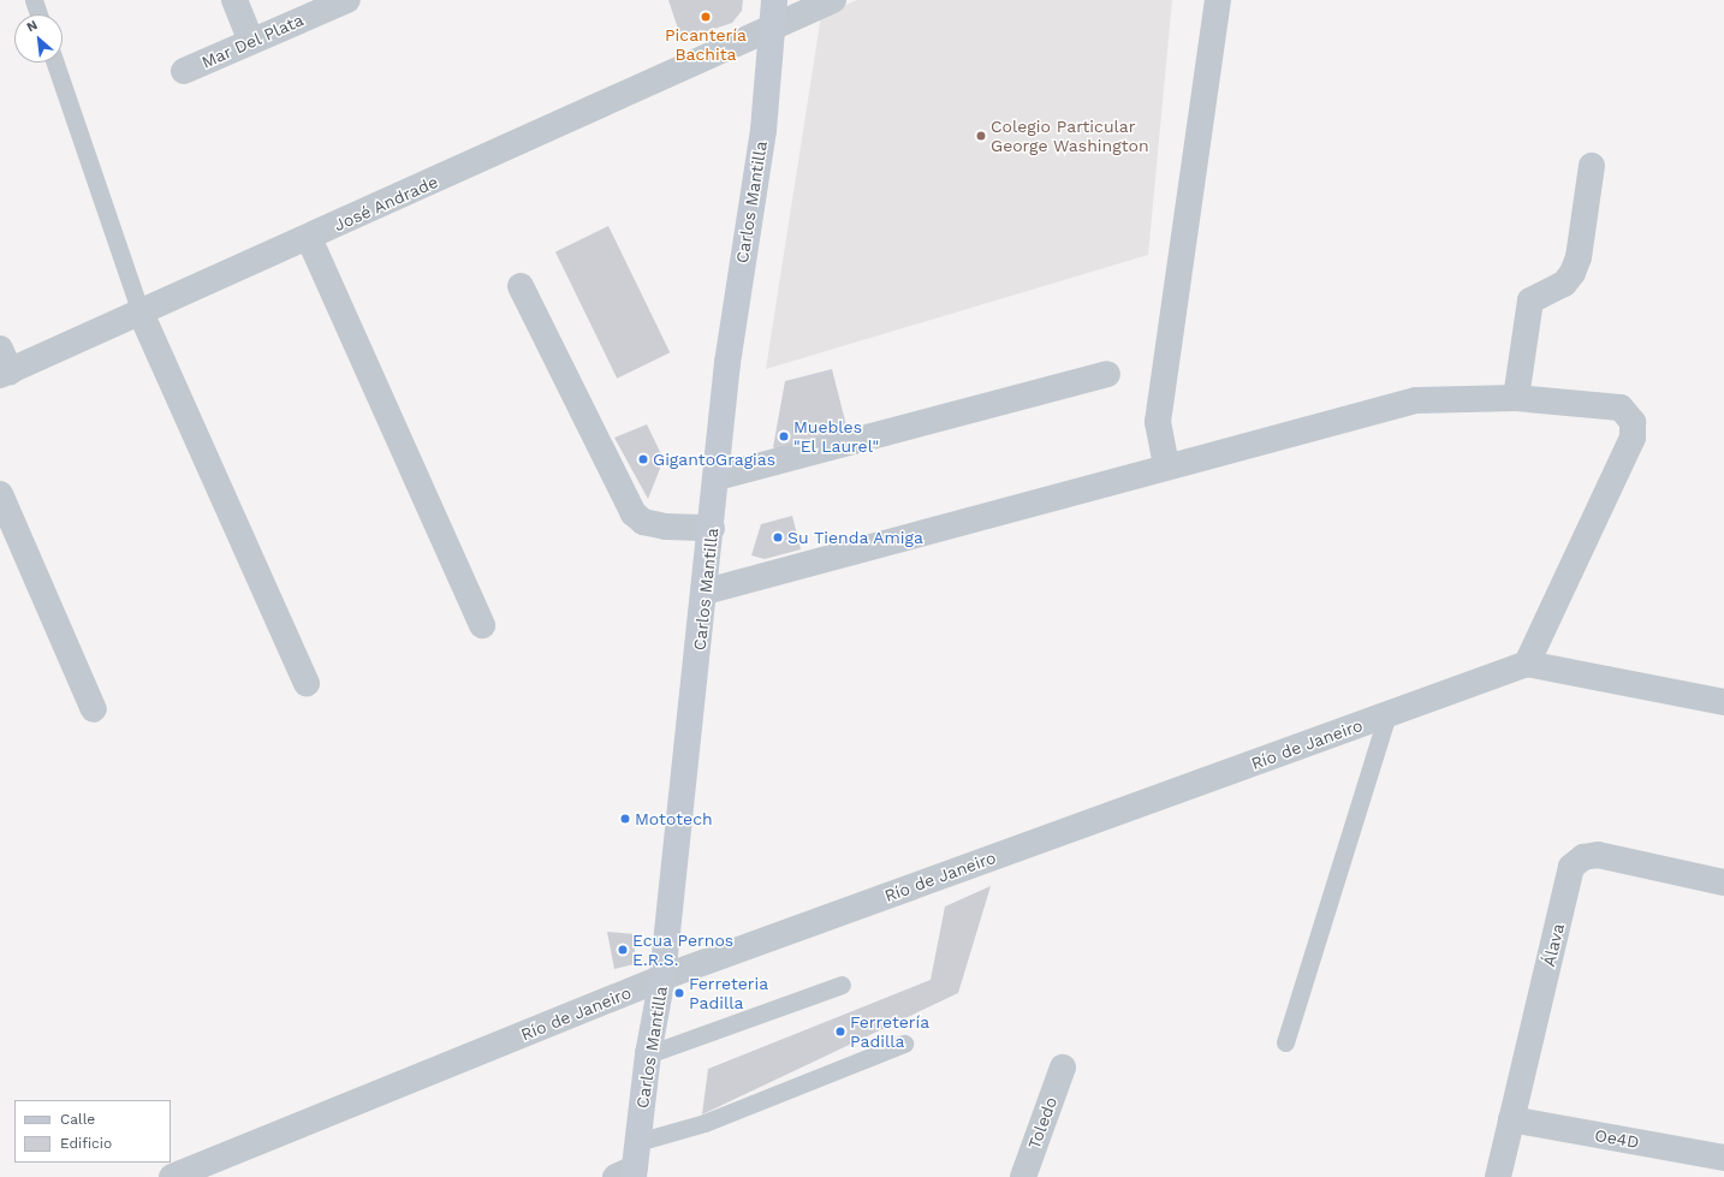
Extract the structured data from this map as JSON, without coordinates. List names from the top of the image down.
{
  "streets": {
    "street": [
      "Mar Del Plata",
      "Carlos Mantilla",
      "José Andrade",
      "Río de Janeiro",
      "Álava",
      "Toledo",
      "Oe4D"
    ]
  },
  "crossings": [
    ["Carlos Mantilla", "José Andrade"],
    ["Carlos Mantilla", "Río de Janeiro"],
    ["Álava", "Oe4D"]
  ],
  "places": [
    "Picantería Bachita",
    "Colegio Particular George Washington",
    "Muebles \"El Laurel\"",
    "GigantoGragias",
    "Su Tienda Amiga",
    "Mototech",
    "Ecua Pernos E.R.S.",
    "Ferreteria Padilla",
    "Ferretería Padilla"
  ],
  "legend": ["Calle", "Edificio"],
  "north": "top left"
}
